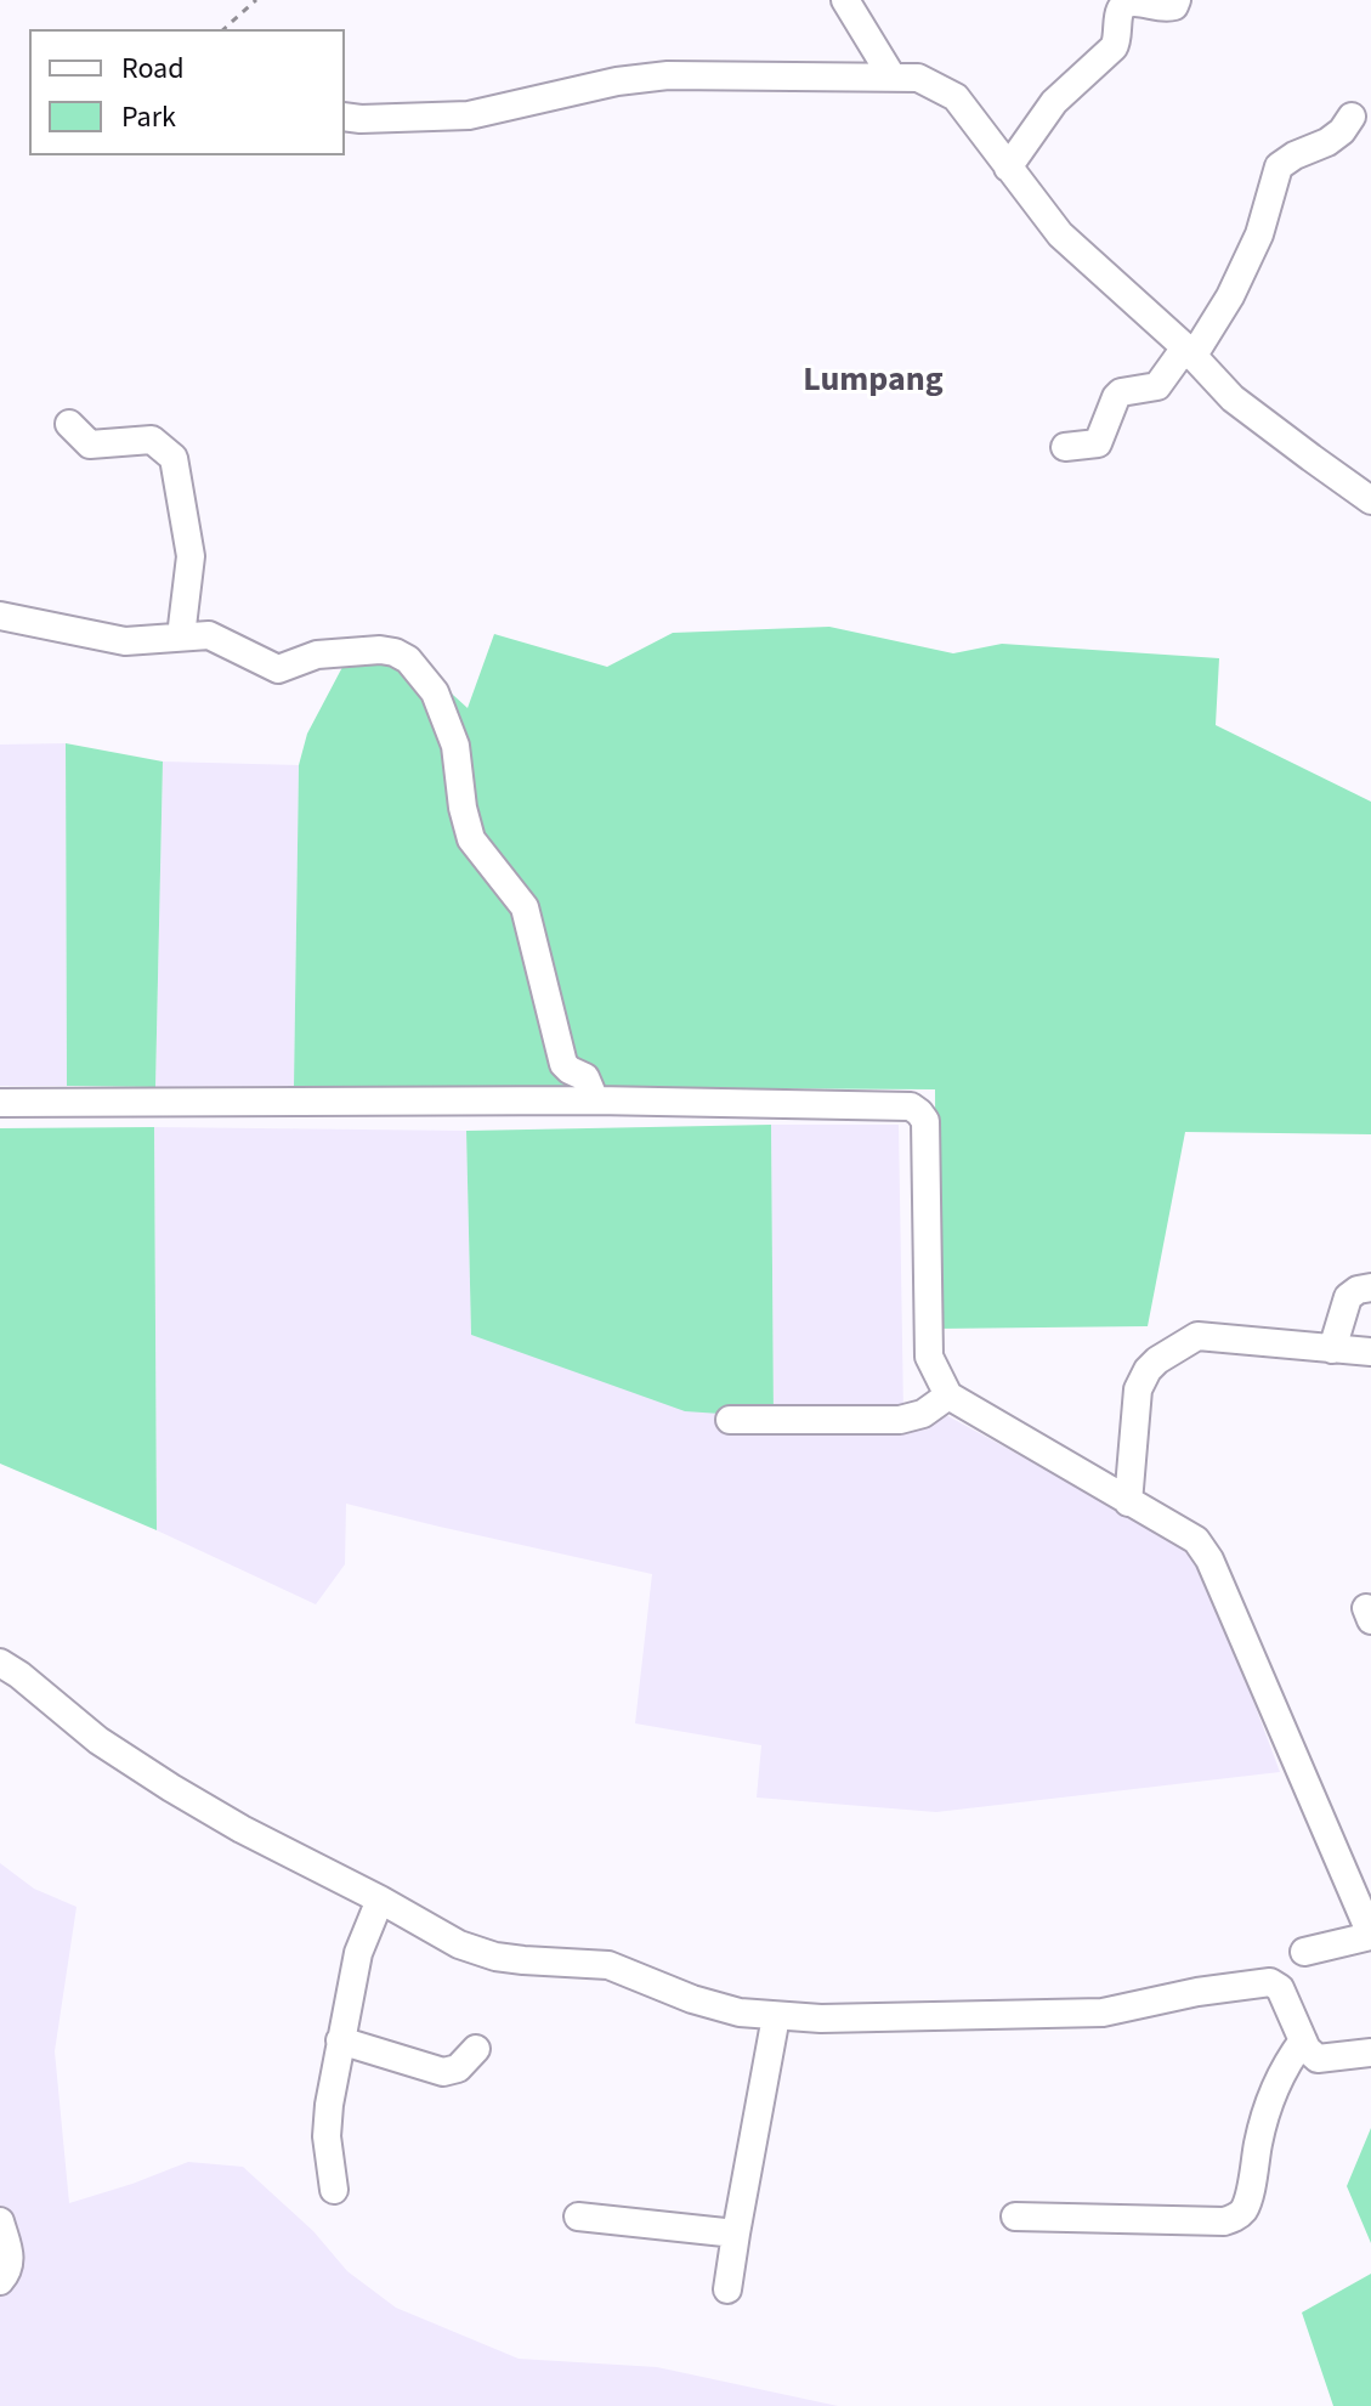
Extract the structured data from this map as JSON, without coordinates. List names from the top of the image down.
{
  "districts": ["Lumpang"],
  "legend": ["Road", "Park"]
}
